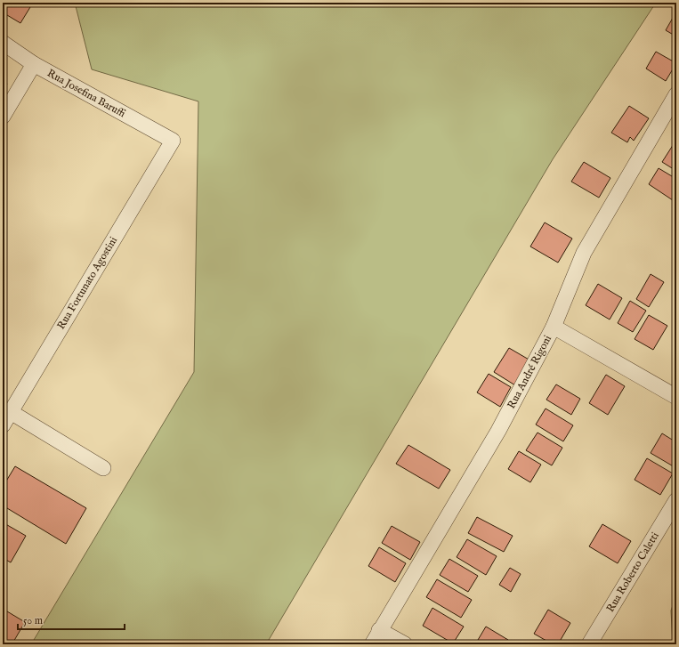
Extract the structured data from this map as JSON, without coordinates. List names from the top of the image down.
{
  "streets": {
    "street": [
      "Rua Josefina Baruffi",
      "Rua Fortunato Agostini",
      "Rua André Rigoni",
      "Rua Roberto Caletti"
    ]
  },
  "crossings": [
    ["Rua Josefina Baruffi", "Rua Fortunato Agostini"]
  ],
  "scale_bar": "50 m"
}
